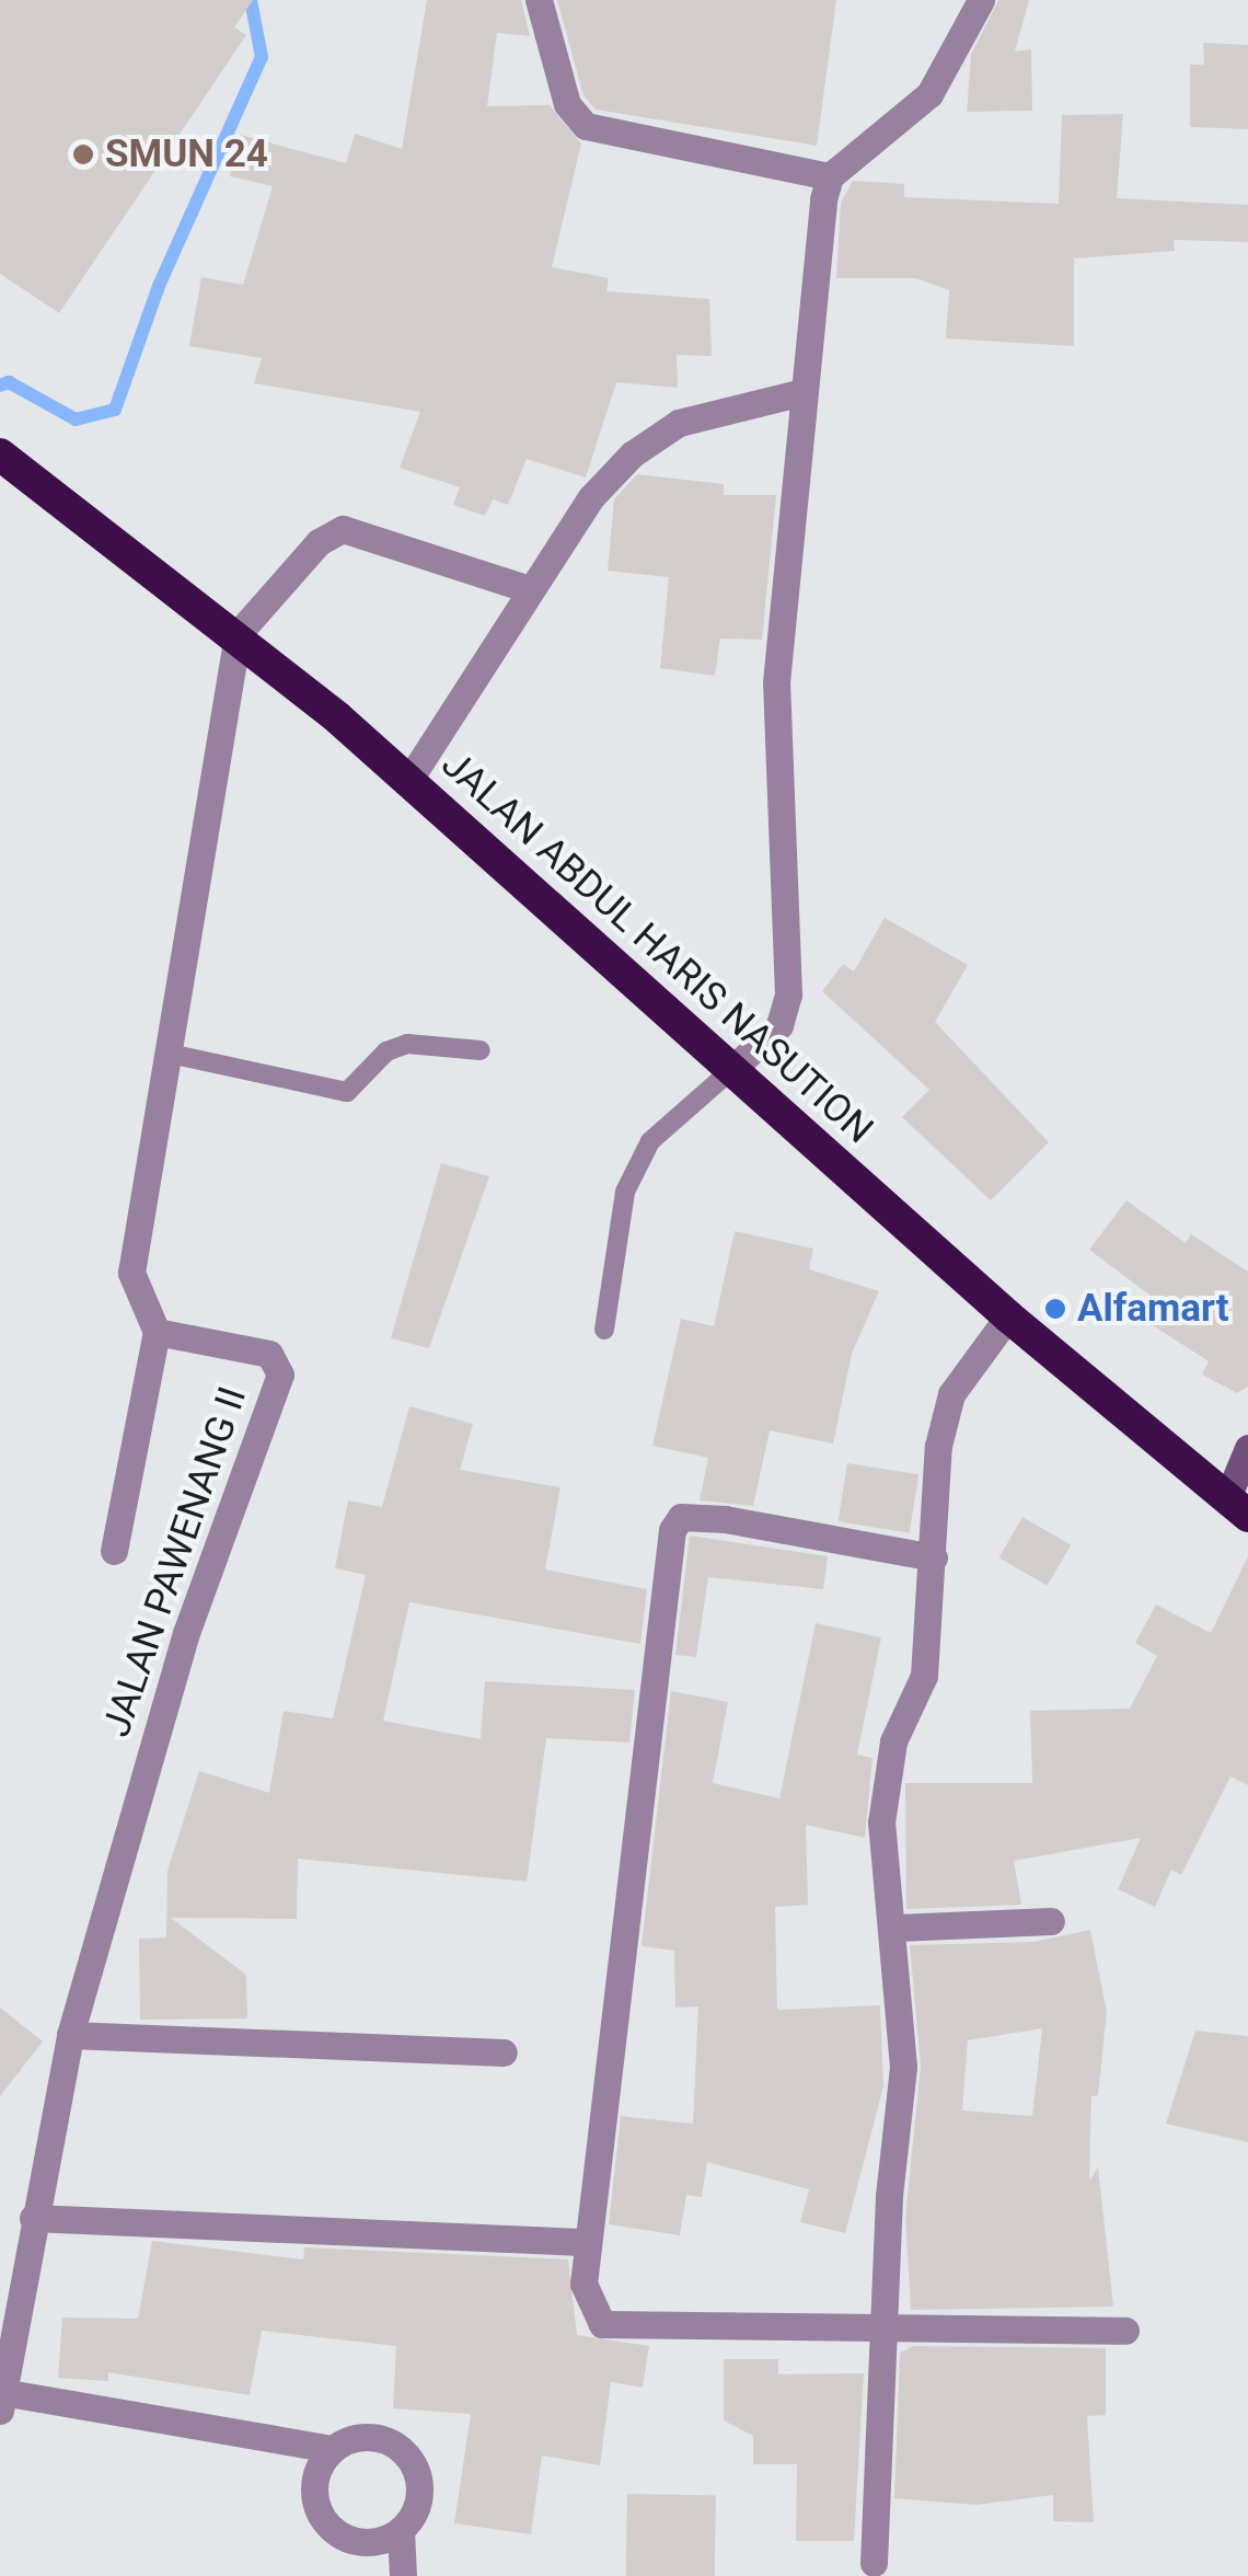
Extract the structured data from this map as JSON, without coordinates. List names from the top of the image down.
{
  "streets": {
    "highway": ["JALAN ABDUL HARIS NASUTION"],
    "street": ["JALAN PAWENANG II"]
  },
  "places": ["SMUN 24", "Alfamart"]
}
